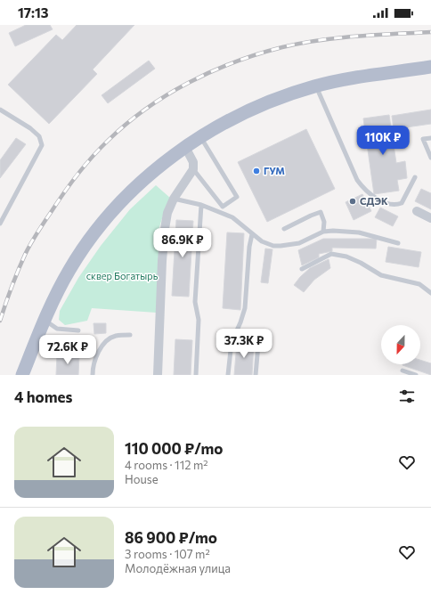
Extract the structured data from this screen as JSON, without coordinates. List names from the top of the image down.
{
  "parks": ["сквер Богатырь"],
  "places": ["ГУМ", "СДЭК"],
  "north": "bottom",
  "page": {
    "status": "17:13",
    "price": [
      "110K ₽",
      "86.9K ₽",
      "37.3K ₽",
      "72.6K ₽"
    ],
    "heading": "4 homes",
    "list": [
      {
        "name": "110 000 ₽/mo",
        "note": "4 rooms · 112 m² · House"
      },
      {
        "name": "86 900 ₽/mo",
        "note": "3 rooms · 107 m² · Молодёжная улица"
      }
    ]
  }
}
